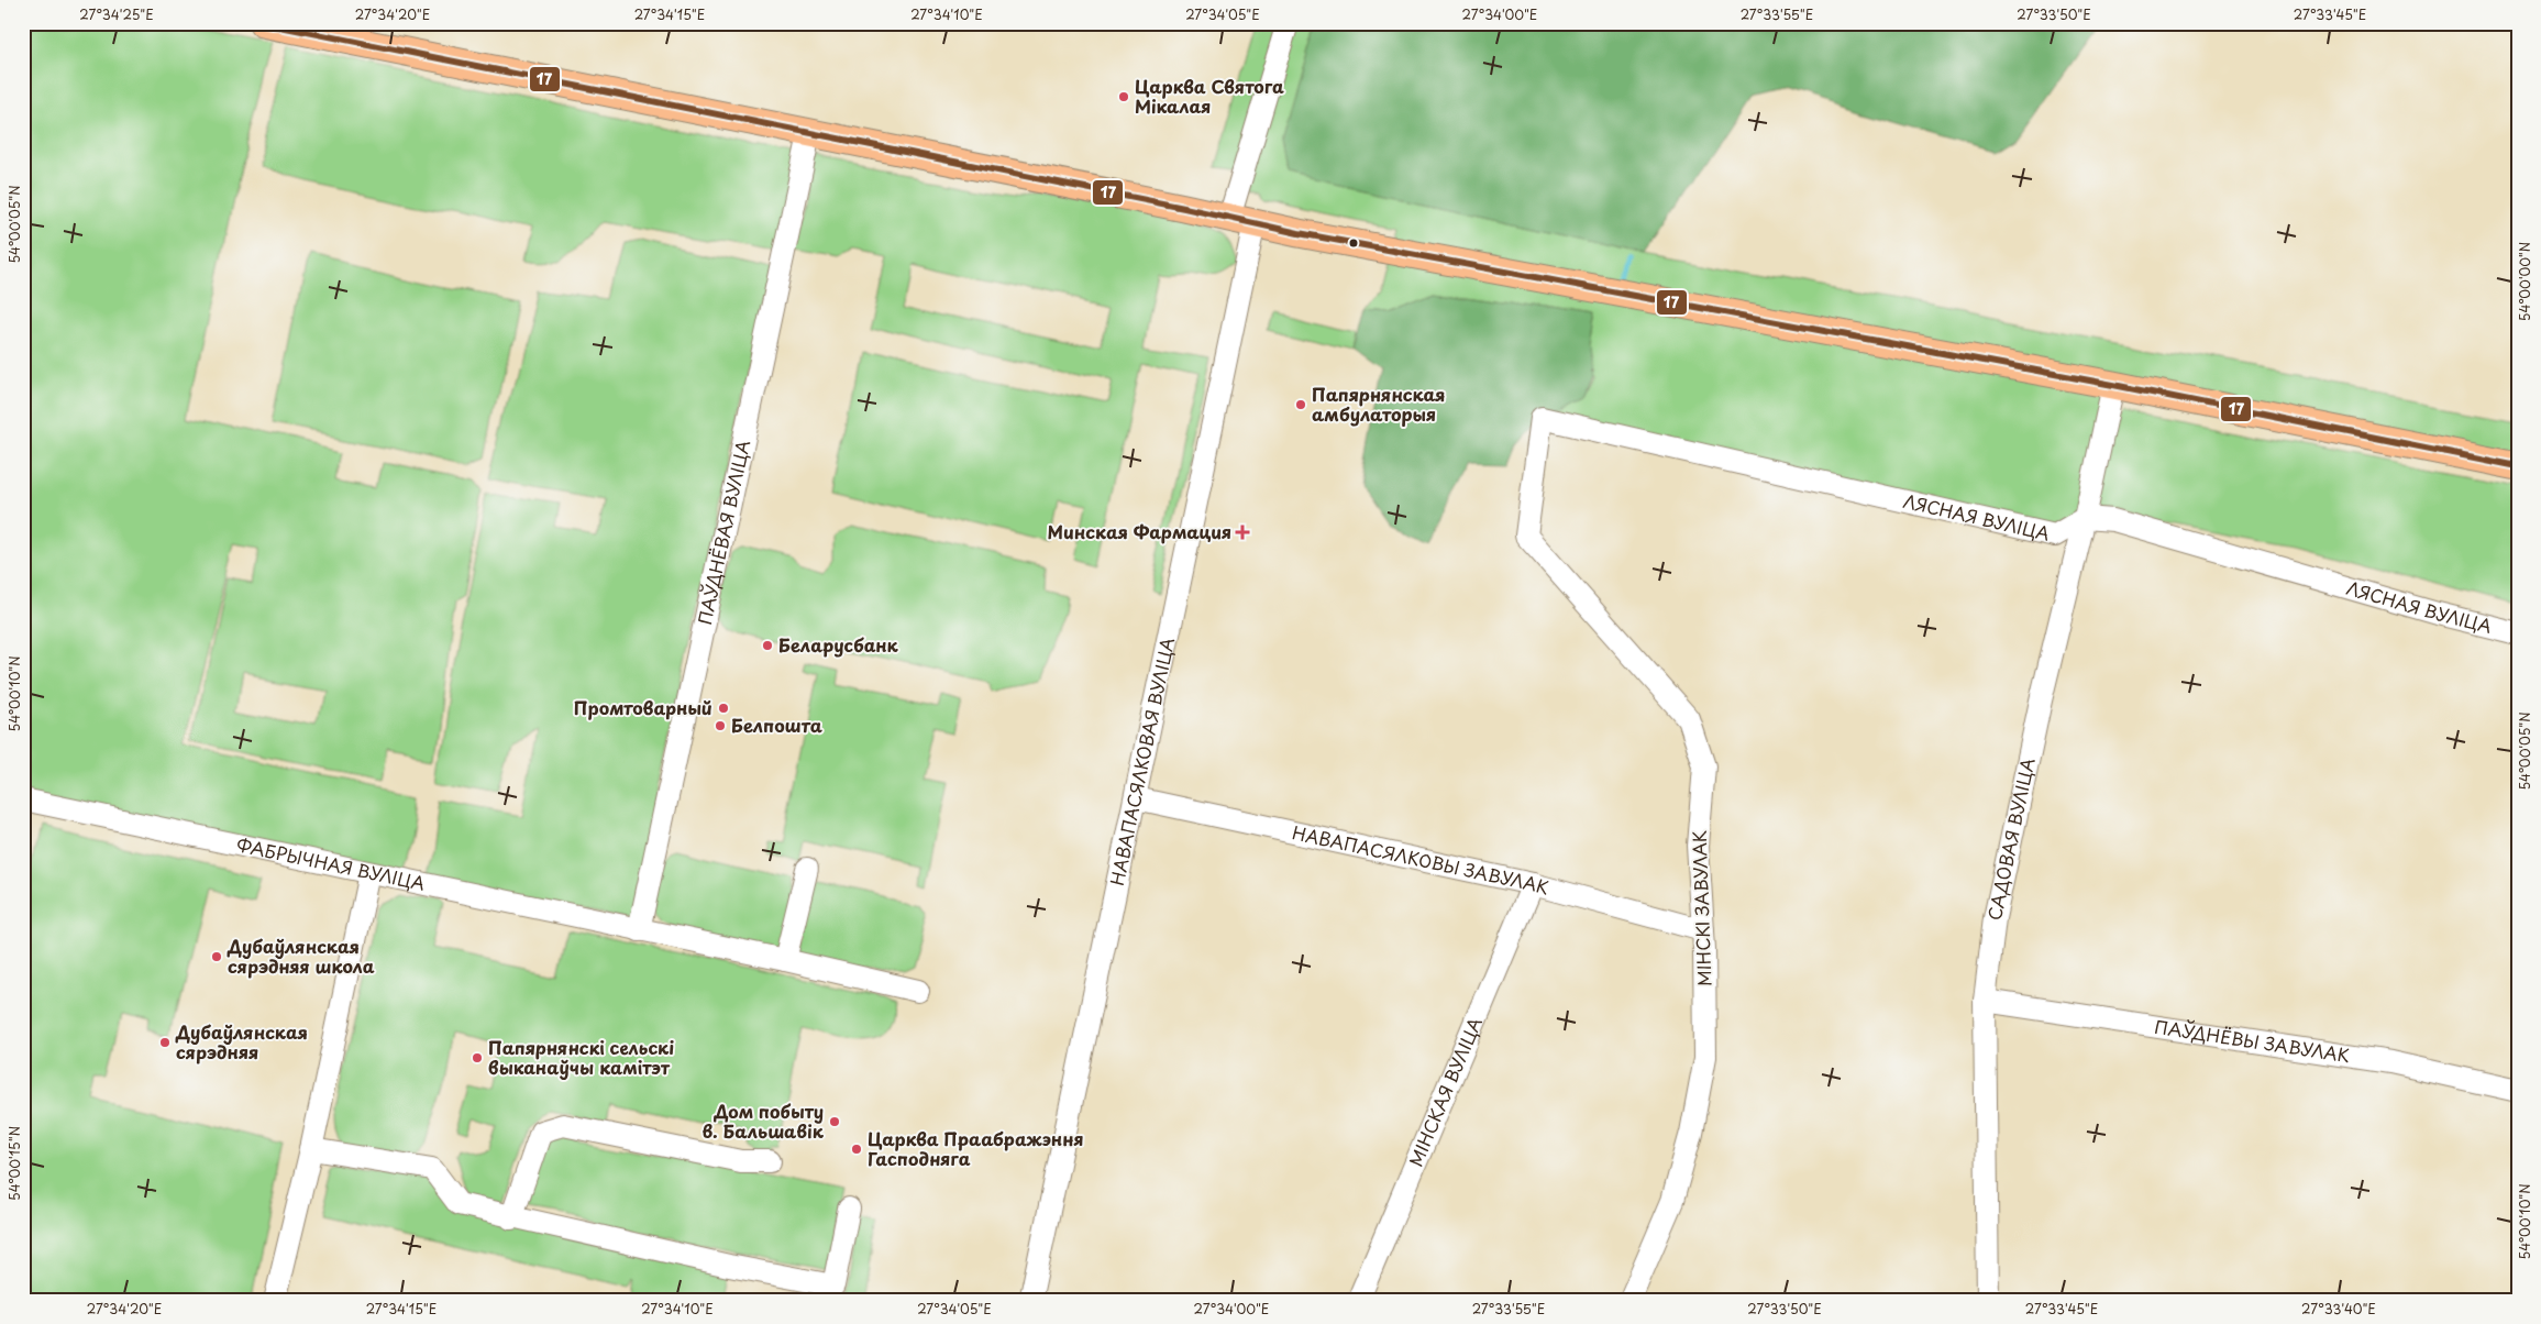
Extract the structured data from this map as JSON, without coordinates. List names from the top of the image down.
{
  "streets": {
    "street": [
      "ЛЯСНАЯ ВУЛІЦА",
      "ПАЎДНЁВАЯ ВУЛІЦА",
      "НАВАПАСЯЛКОВАЯ ВУЛІЦА",
      "САДОВАЯ ВУЛІЦА",
      "НАВАПАСЯЛКОВЫ ЗАВУЛАК",
      "ФАБРЫЧНАЯ ВУЛІЦА",
      "МІНСКІ ЗАВУЛАК",
      "ПАЎДНЁВЫ ЗАВУЛАК",
      "МІНСКАЯ ВУЛІЦА"
    ]
  },
  "crossings": [
    ["ЛЯСНАЯ ВУЛІЦА", "САДОВАЯ ВУЛІЦА"],
    ["ЛЯСНАЯ ВУЛІЦА", "МІНСКІ ЗАВУЛАК"],
    ["ПАЎДНЁВАЯ ВУЛІЦА", "ФАБРЫЧНАЯ ВУЛІЦА"],
    ["НАВАПАСЯЛКОВАЯ ВУЛІЦА", "НАВАПАСЯЛКОВЫ ЗАВУЛАК"],
    ["САДОВАЯ ВУЛІЦА", "ПАЎДНЁВЫ ЗАВУЛАК"],
    ["НАВАПАСЯЛКОВЫ ЗАВУЛАК", "МІНСКІ ЗАВУЛАК"],
    ["НАВАПАСЯЛКОВЫ ЗАВУЛАК", "МІНСКАЯ ВУЛІЦА"]
  ],
  "places": {
    "other": [
      "Царква Святога Мікалая",
      "Папярнянская амбулаторыя",
      "Беларусбанк",
      "Промтоварный",
      "Белпошта",
      "Дубаўлянская сярэдняя школа",
      "Дубаўлянская сярэдняя",
      "Папярнянскі сельскі выканаўчы камітэт",
      "Дом побыту в. Бальшавік",
      "Царква Праабражэння Гасподняга"
    ],
    "health": ["Минская Фармация"]
  },
  "lines": ["transit line 17"],
  "coordinates": [
    "27°34'25\"E",
    "27°34'20\"E",
    "27°34'15\"E",
    "27°34'10\"E",
    "27°34'05\"E",
    "27°34'00\"E",
    "27°33'55\"E",
    "27°33'50\"E",
    "27°33'45\"E",
    "54°00'05\"N",
    "54°00'00\"N",
    "54°00'10\"N",
    "54°00'15\"N",
    "27°33'40\"E"
  ]
}
